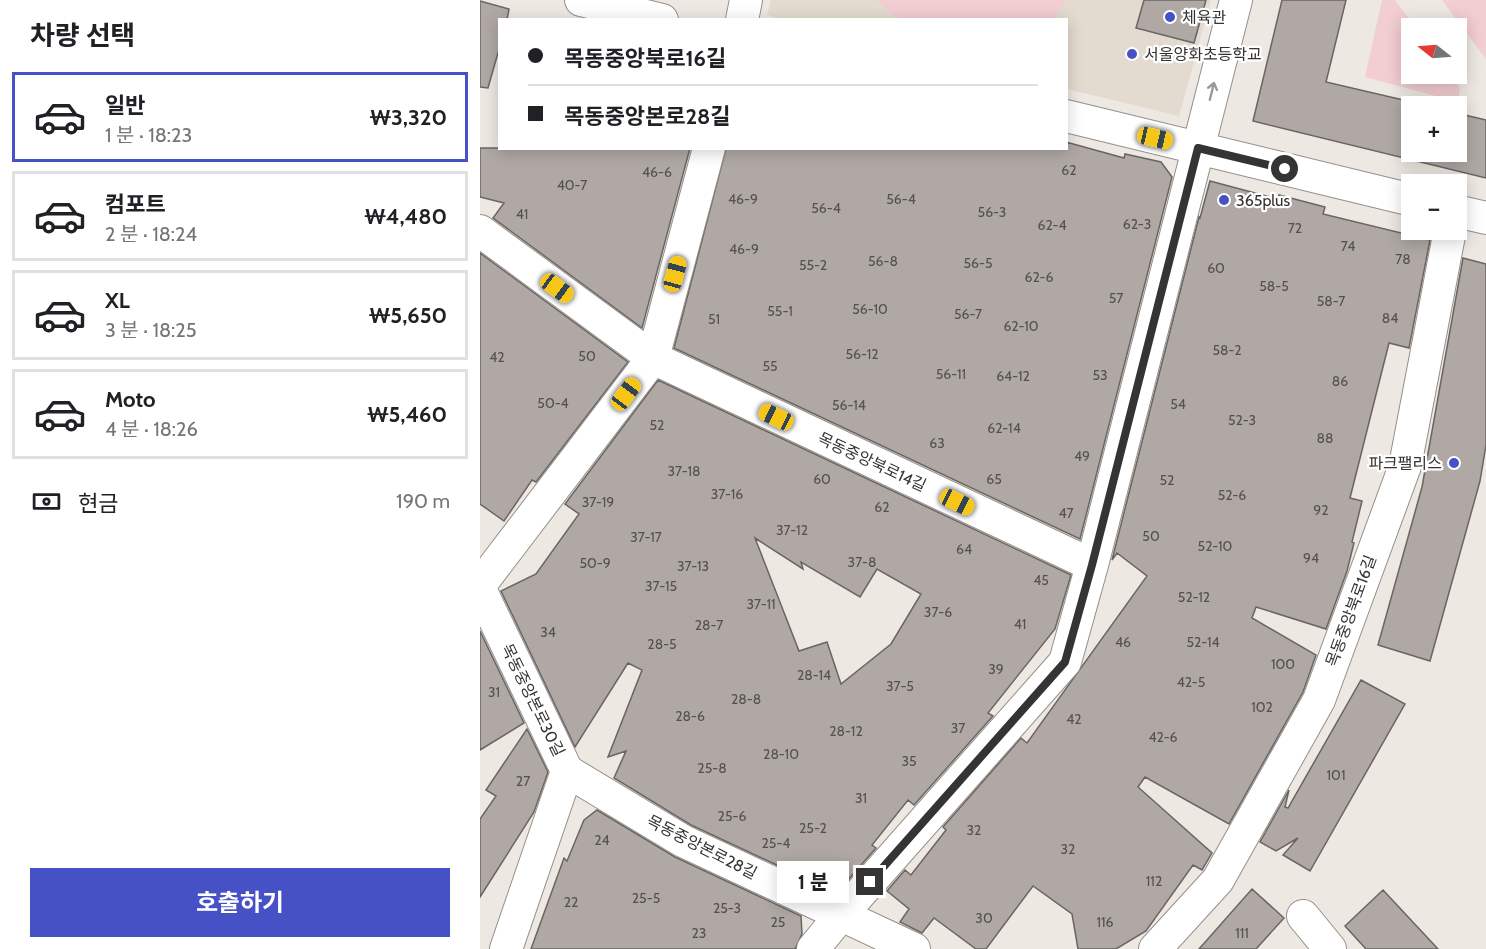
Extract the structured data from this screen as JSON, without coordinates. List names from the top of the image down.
{
  "streets": {
    "street": [
      "목동중앙북로14길",
      "목동중앙북로16길",
      "목동중앙본로30길",
      "목동중앙본로28길"
    ]
  },
  "crossings": [
    ["목동중앙본로30길", "목동중앙본로28길"]
  ],
  "places": [
    "체육관",
    "서울양화초등학교",
    "365plus",
    "파크팰리스"
  ],
  "house_numbers": [
    "62",
    "46-6",
    "40-7",
    "46-9",
    "56-4",
    "56-4",
    "56-3",
    "41",
    "62-3",
    "62-4",
    "72",
    "74",
    "46-9",
    "78",
    "56-8",
    "56-5",
    "55-2",
    "60",
    "62-6",
    "58-5",
    "57",
    "58-7",
    "56-10",
    "55-1",
    "56-7",
    "84",
    "51",
    "62-10",
    "58-2",
    "56-12",
    "50",
    "42",
    "55",
    "56-11",
    "53",
    "64-12",
    "86",
    "50-4",
    "54",
    "56-14",
    "52-3",
    "52",
    "62-14",
    "88",
    "63",
    "49",
    "37-18",
    "60",
    "65",
    "52",
    "37-16",
    "52-6",
    "37-19",
    "62",
    "92",
    "47",
    "37-12",
    "50",
    "37-17",
    "52-10",
    "64",
    "94",
    "37-8",
    "50-9",
    "37-13",
    "45",
    "37-15",
    "52-12",
    "37-11",
    "37-6",
    "41",
    "28-7",
    "34",
    "46",
    "52-14",
    "28-5",
    "100",
    "39",
    "28-14",
    "42-5",
    "37-5",
    "31",
    "28-8",
    "102",
    "28-6",
    "42",
    "37",
    "28-12",
    "42-6",
    "28-10",
    "35",
    "25-8",
    "101",
    "27",
    "31",
    "25-6",
    "25-2",
    "32",
    "24",
    "25-4",
    "32",
    "112",
    "25-5",
    "22",
    "25-3",
    "30",
    "25",
    "116",
    "23",
    "111"
  ],
  "north": "left",
  "page": {
    "heading": "차량 선택",
    "map_buttons": ["+", "−"],
    "banner": ["목동중앙북로16길", "목동중앙본로28길"],
    "list": [
      {
        "name": "일반",
        "note": "1 분 · 18:23",
        "value": "₩3,320"
      },
      {
        "name": "컴포트",
        "note": "2 분 · 18:24",
        "value": "₩4,480"
      },
      {
        "name": "XL",
        "note": "3 분 · 18:25",
        "value": "₩5,650"
      },
      {
        "name": "Moto",
        "note": "4 분 · 18:26",
        "value": "₩5,460"
      }
    ],
    "pay": ["현금", "190 m"],
    "buttons": "호출하기",
    "bubble": "1 분"
  }
}
